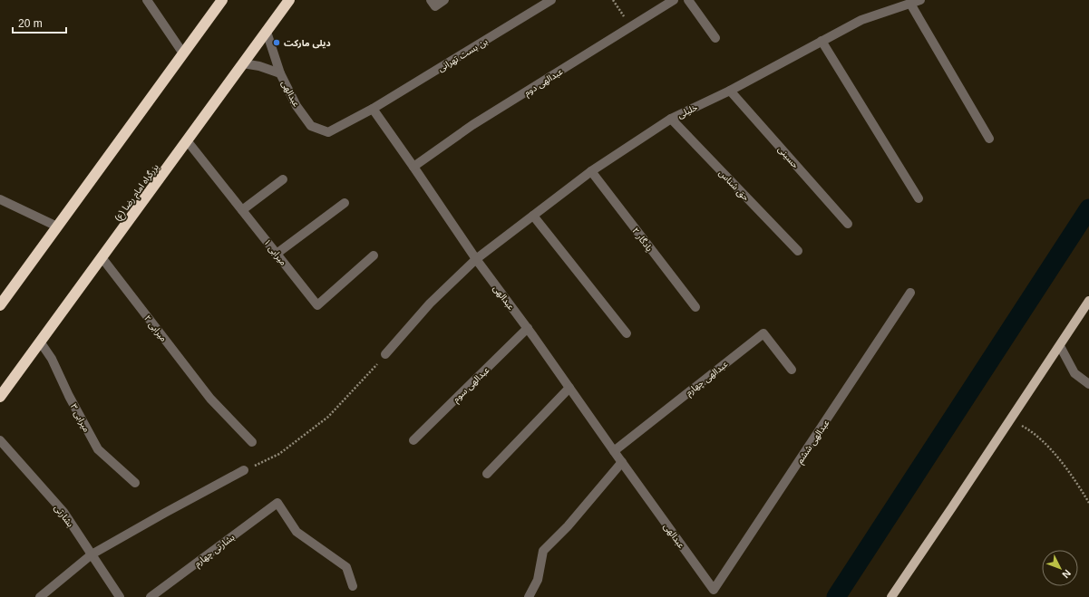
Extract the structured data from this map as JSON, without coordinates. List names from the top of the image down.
{
  "streets": {
    "highway": ["بزرگراه امام رضا (ع)"],
    "street": [
      "بن بست تهرانی",
      "عبدالهی دوم",
      "عبدالهی",
      "خلیلی",
      "حسینی",
      "حق شناس",
      "یادگار ۲",
      "میرابی ۱",
      "میرابی ۲",
      "عبدالهی چهارم",
      "عبدالهی سوم",
      "میرابی ۳",
      "عبدالهی ششم",
      "بشارتی",
      "بشارتی چهارم"
    ]
  },
  "crossings": [
    ["بن بست تهرانی", "عبدالهی"],
    ["عبدالهی دوم", "عبدالهی"],
    ["عبدالهی", "خلیلی"],
    ["عبدالهی", "بزرگراه امام رضا (ع)"],
    ["عبدالهی", "عبدالهی چهارم"],
    ["عبدالهی", "عبدالهی سوم"],
    ["عبدالهی", "عبدالهی ششم"],
    ["خلیلی", "حسینی"],
    ["خلیلی", "حق شناس"],
    ["خلیلی", "یادگار ۲"],
    ["بزرگراه امام رضا (ع)", "میرابی ۱"],
    ["بزرگراه امام رضا (ع)", "میرابی ۲"],
    ["بزرگراه امام رضا (ع)", "میرابی ۳"]
  ],
  "places": ["دیلی مارکت"],
  "scale_bar": "20 m",
  "north": "bottom right"
}
